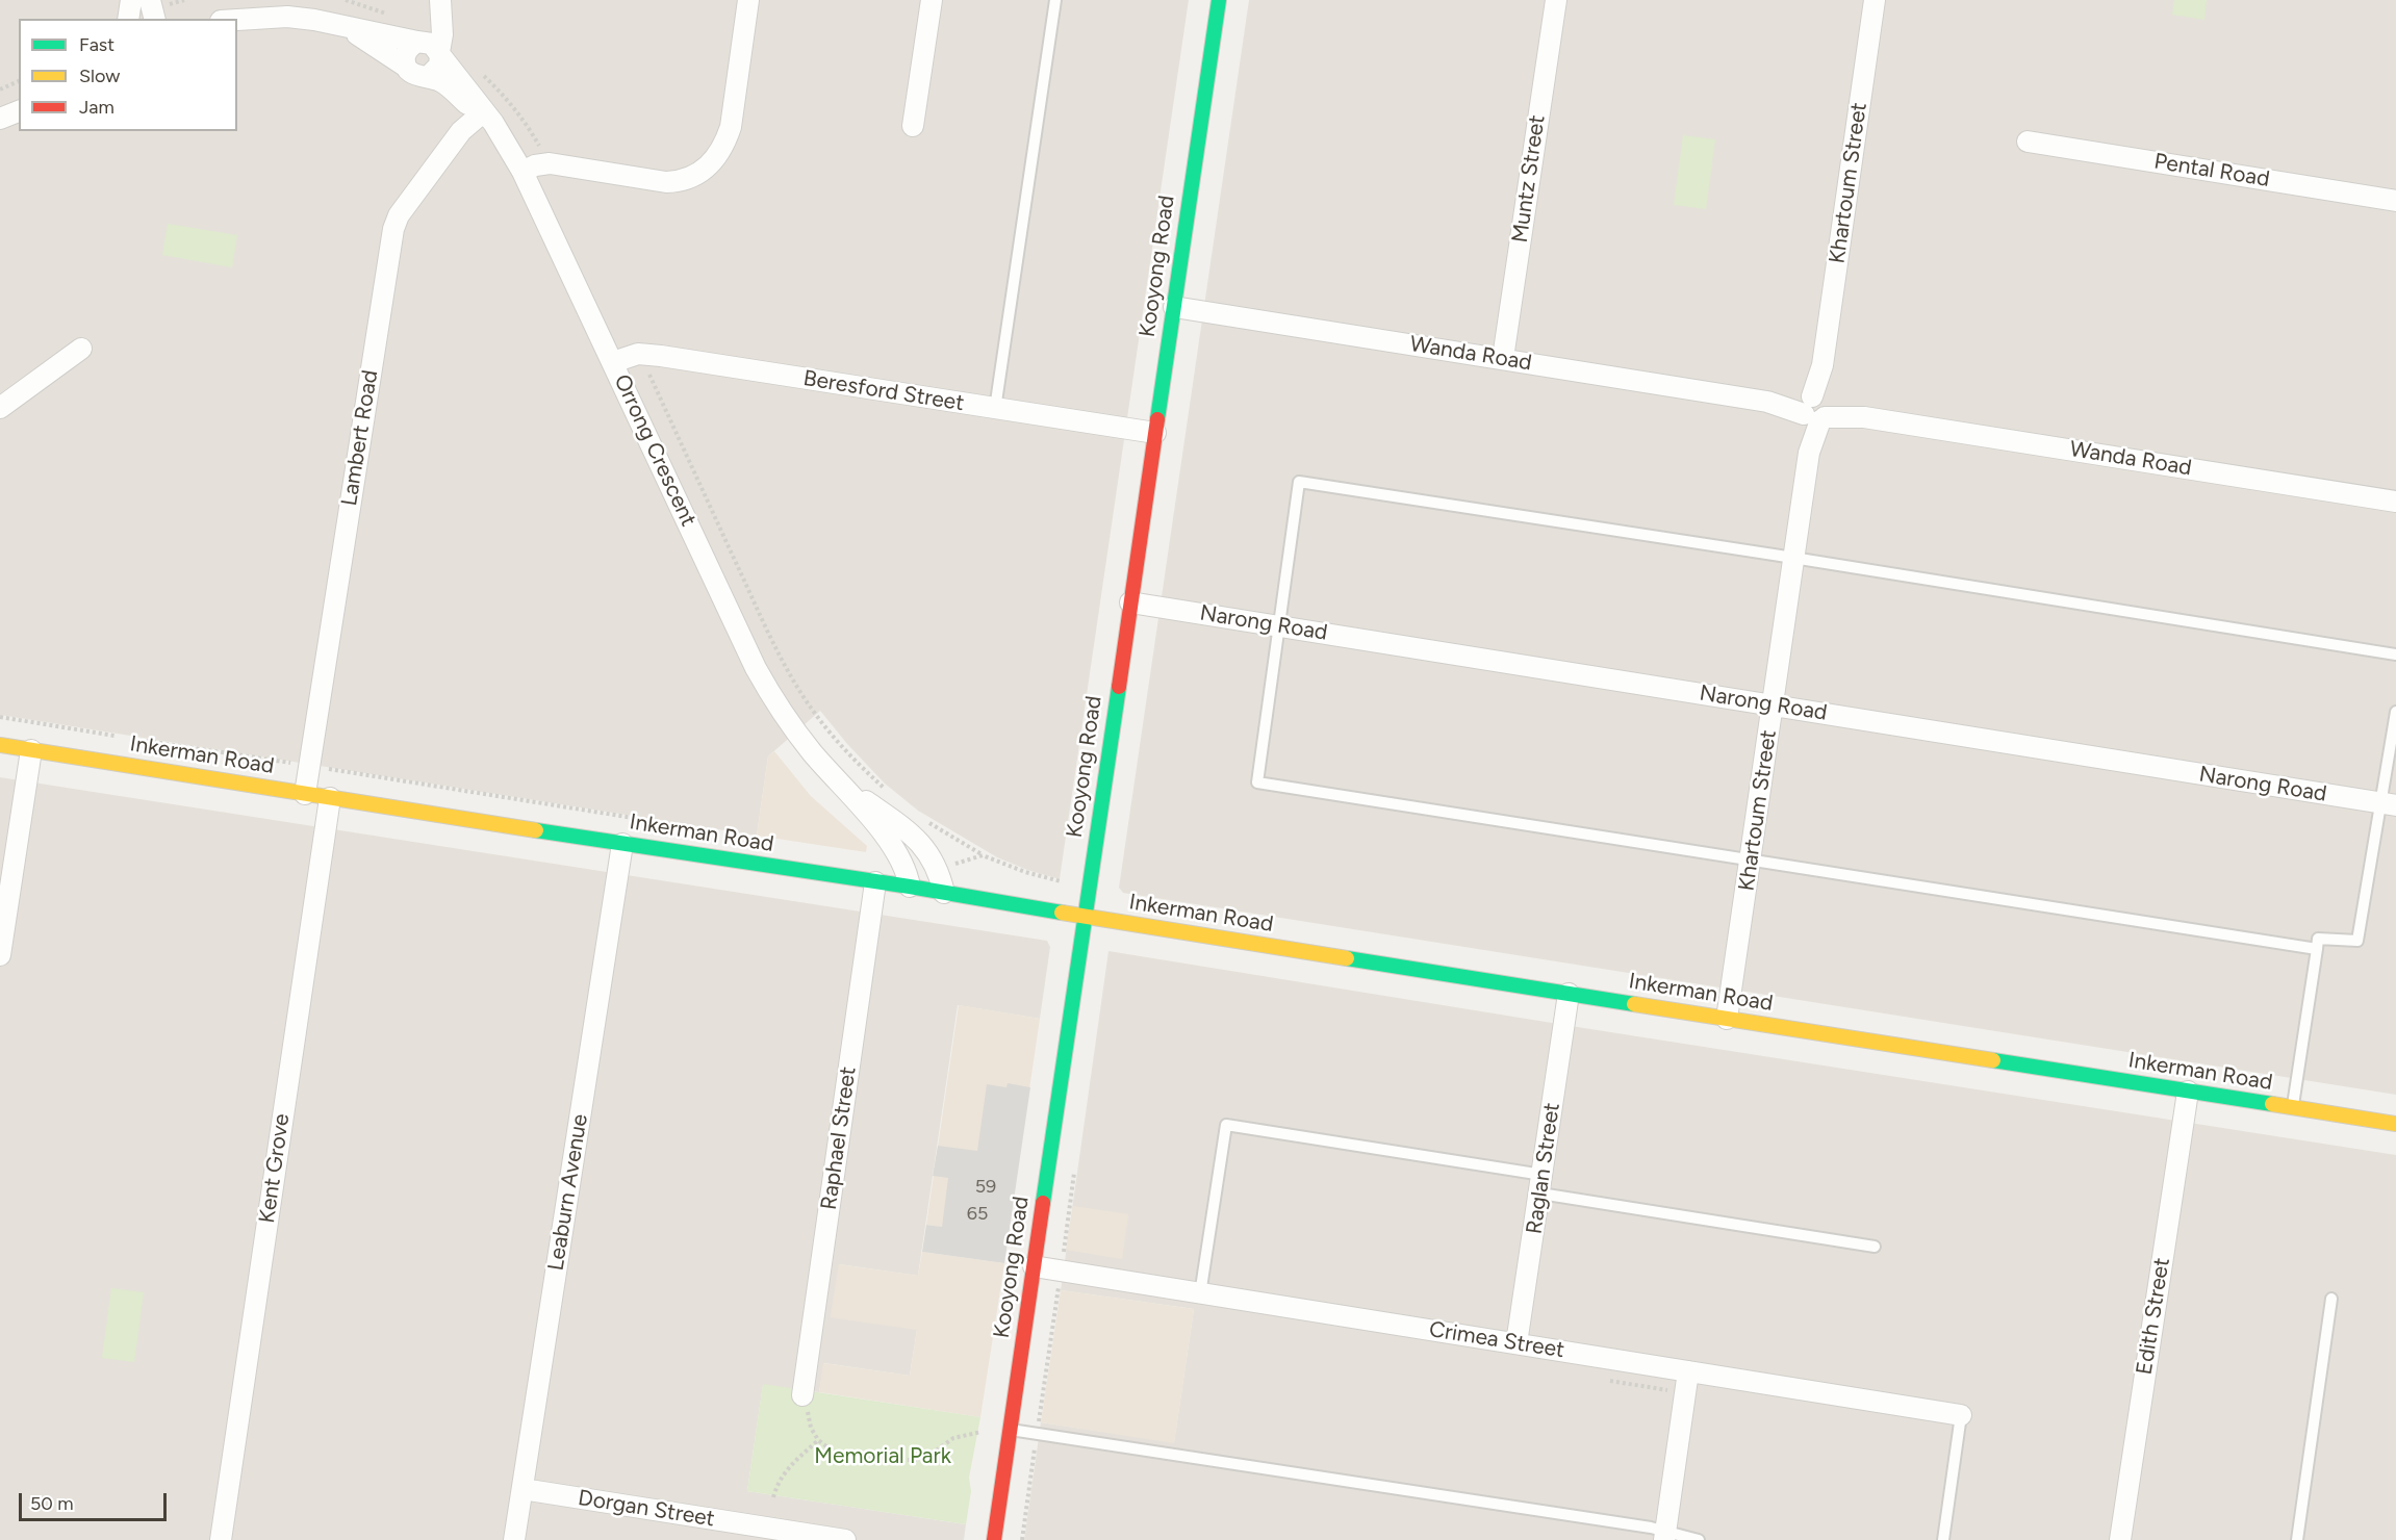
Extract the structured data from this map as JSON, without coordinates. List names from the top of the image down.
{
  "streets": {
    "street": [
      "Pental Road",
      "Muntz Street",
      "Khartoum Street",
      "Kooyong Road",
      "Wanda Road",
      "Beresford Street",
      "Lambert Road",
      "Orrong Crescent",
      "Narong Road",
      "Inkerman Road",
      "Raphael Street",
      "Kent Grove",
      "Raglan Street",
      "Leaburn Avenue",
      "Edith Street",
      "Crimea Street",
      "Dorgan Street"
    ]
  },
  "crossings": [
    ["Muntz Street", "Wanda Road"],
    ["Khartoum Street", "Wanda Road"],
    ["Khartoum Street", "Narong Road"],
    ["Khartoum Street", "Inkerman Road"],
    ["Kooyong Road", "Wanda Road"],
    ["Kooyong Road", "Beresford Street"],
    ["Kooyong Road", "Narong Road"],
    ["Kooyong Road", "Inkerman Road"],
    ["Kooyong Road", "Crimea Street"],
    ["Beresford Street", "Orrong Crescent"],
    ["Lambert Road", "Orrong Crescent"],
    ["Lambert Road", "Inkerman Road"],
    ["Orrong Crescent", "Inkerman Road"],
    ["Inkerman Road", "Raphael Street"],
    ["Inkerman Road", "Kent Grove"],
    ["Inkerman Road", "Raglan Street"],
    ["Inkerman Road", "Leaburn Avenue"],
    ["Inkerman Road", "Edith Street"],
    ["Raglan Street", "Crimea Street"],
    ["Leaburn Avenue", "Dorgan Street"]
  ],
  "parks": ["Memorial Park"],
  "house_numbers": ["59", "65"],
  "legend": ["Fast", "Slow", "Jam"],
  "scale_bar": "50 m"
}
